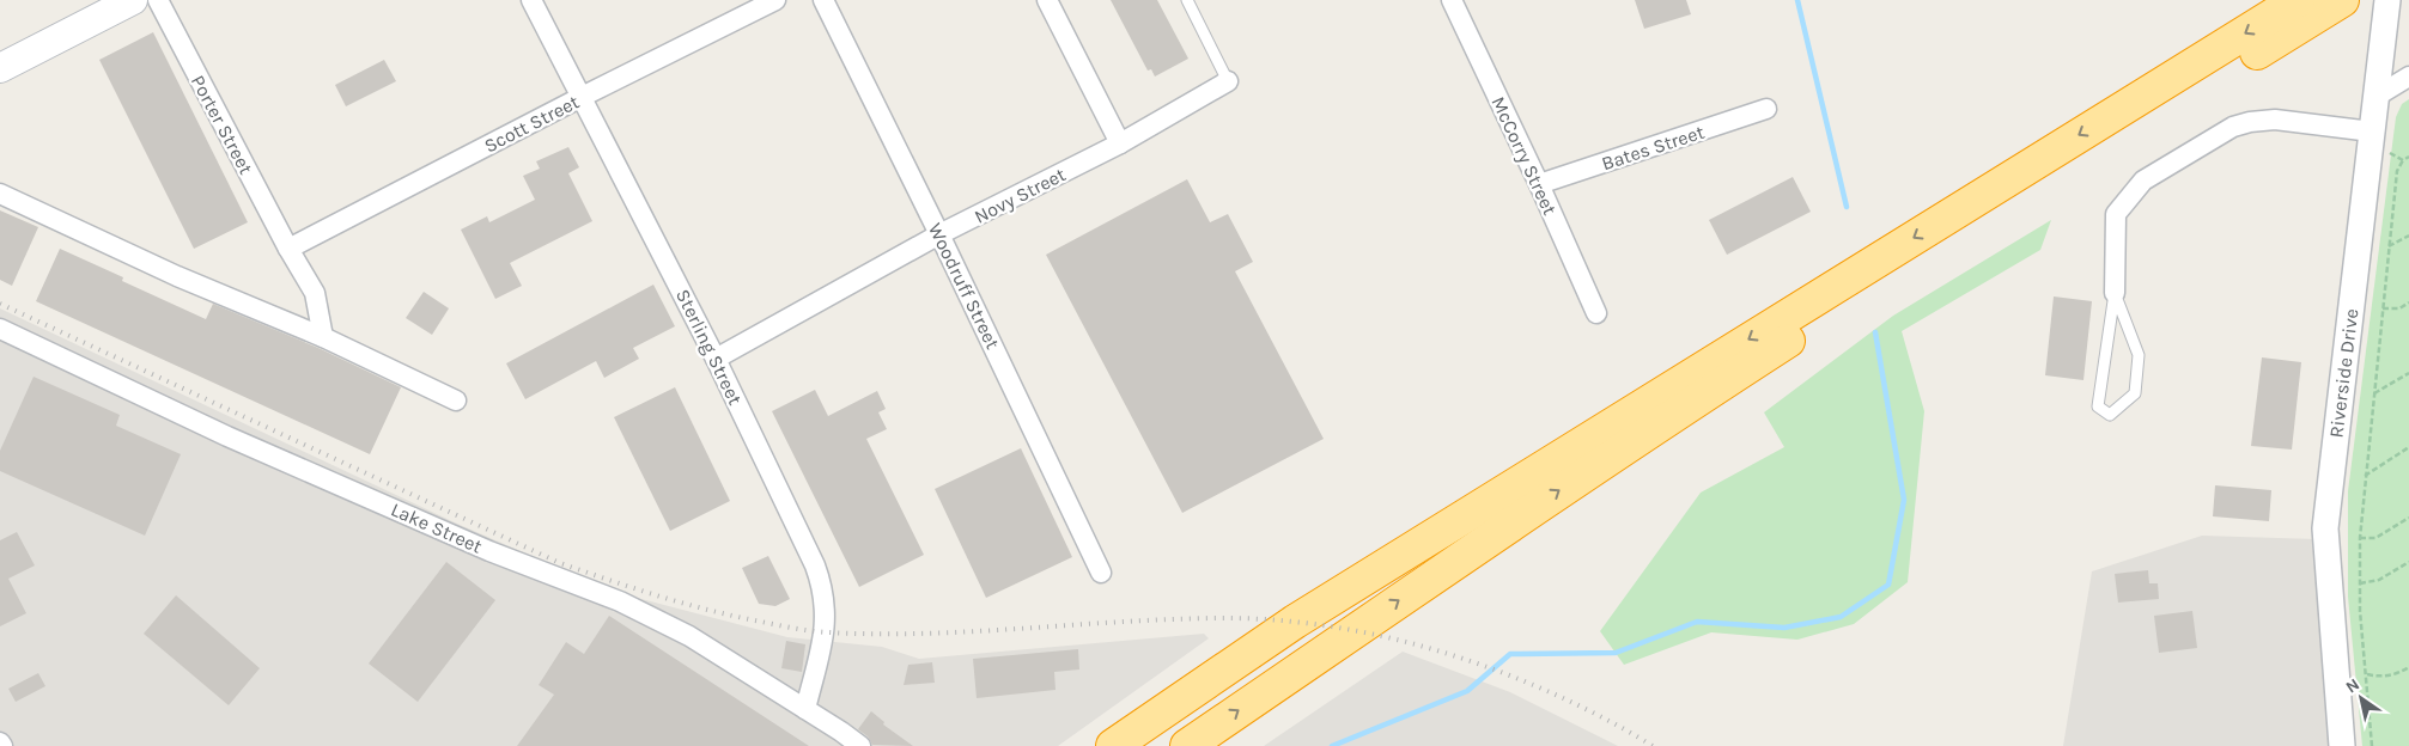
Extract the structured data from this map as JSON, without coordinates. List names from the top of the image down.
{
  "streets": {
    "street": [
      "Scott Street",
      "Porter Street",
      "Bates Street",
      "McCorry Street",
      "Novy Street",
      "Woodruff Street",
      "Sterling Street",
      "Riverside Drive",
      "Lake Street"
    ]
  },
  "crossings": [
    ["Scott Street", "Porter Street"],
    ["Scott Street", "Sterling Street"],
    ["Bates Street", "McCorry Street"],
    ["Novy Street", "Woodruff Street"],
    ["Novy Street", "Sterling Street"],
    ["Sterling Street", "Lake Street"]
  ],
  "north": "top left"
}
